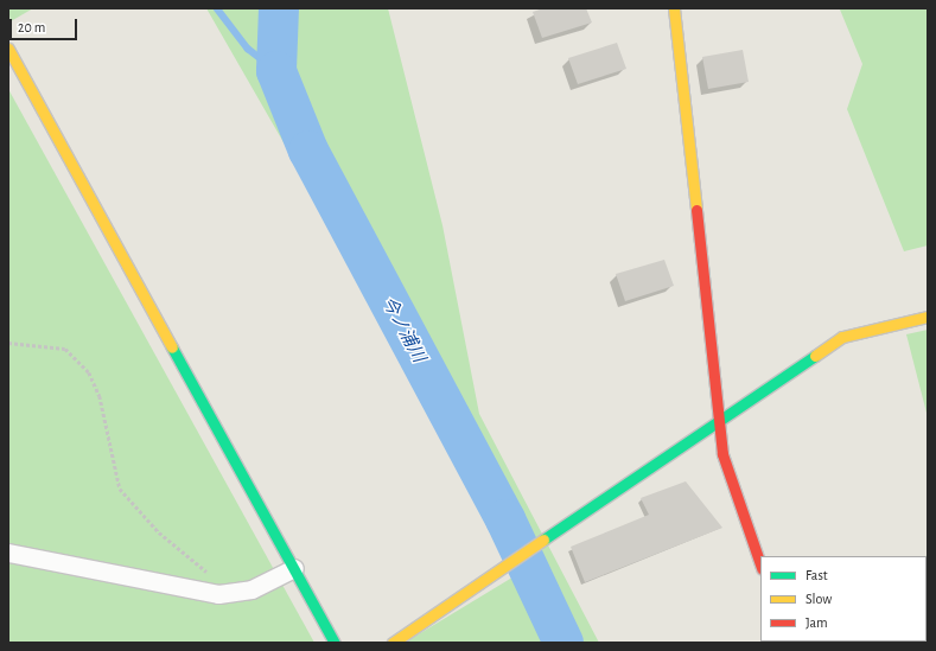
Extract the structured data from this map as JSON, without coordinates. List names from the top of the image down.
{
  "water": ["今ノ浦川"],
  "legend": ["Fast", "Slow", "Jam"],
  "scale_bar": "20 m"
}
